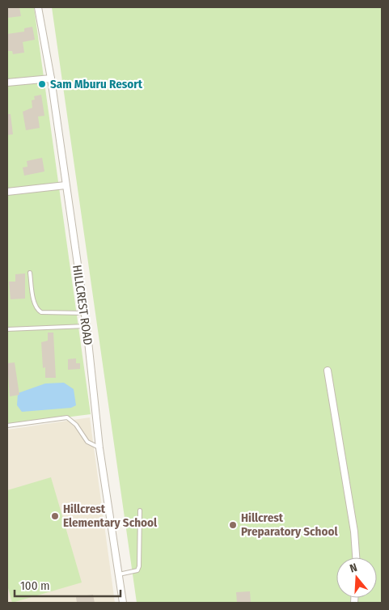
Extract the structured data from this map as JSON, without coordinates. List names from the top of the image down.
{
  "streets": {
    "street": ["HILLCREST ROAD"]
  },
  "places": ["Sam Mburu Resort", "Hillcrest Elementary School", "Hillcrest Preparatory School"],
  "scale_bar": "100 m",
  "north": "top"
}
